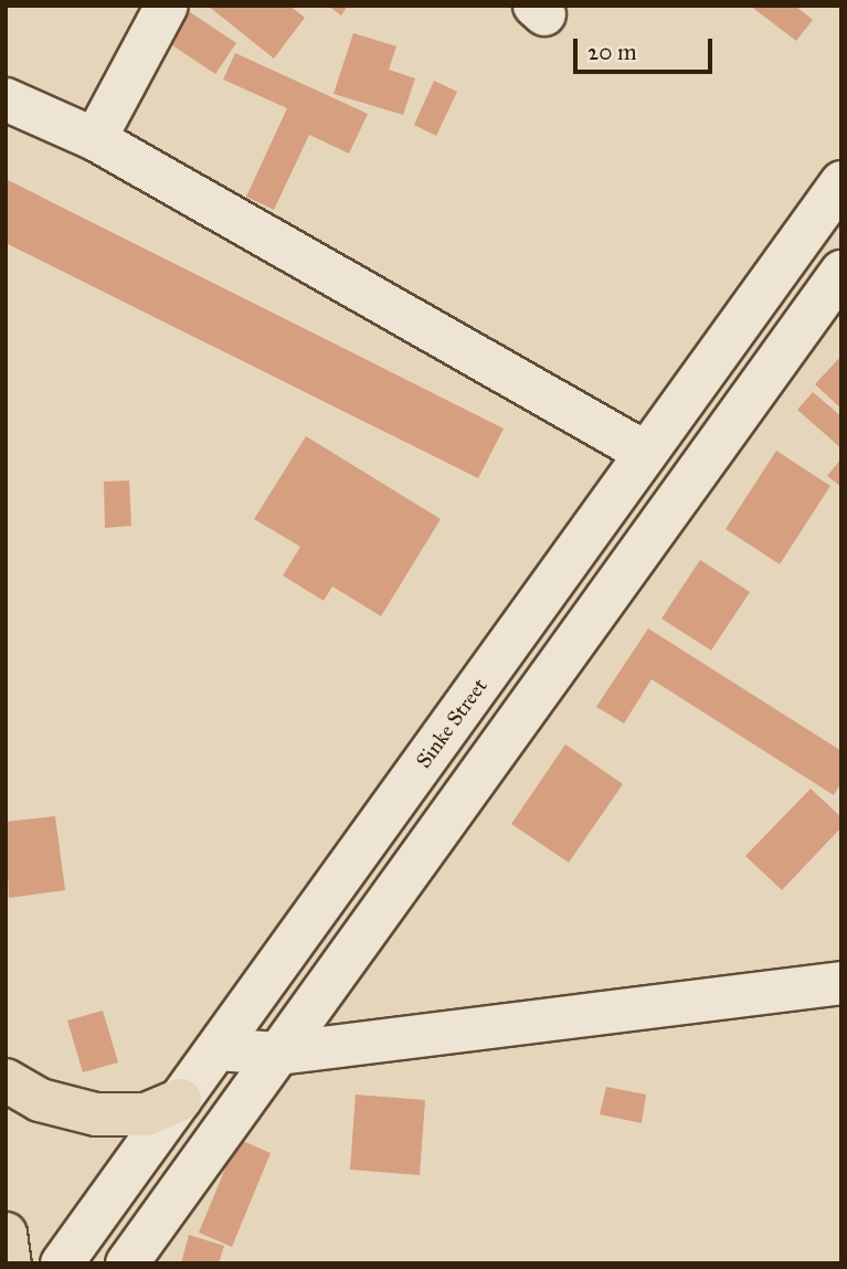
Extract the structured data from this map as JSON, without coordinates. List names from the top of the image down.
{
  "streets": {
    "street": ["Sinke Street"]
  },
  "scale_bar": "20 m"
}
